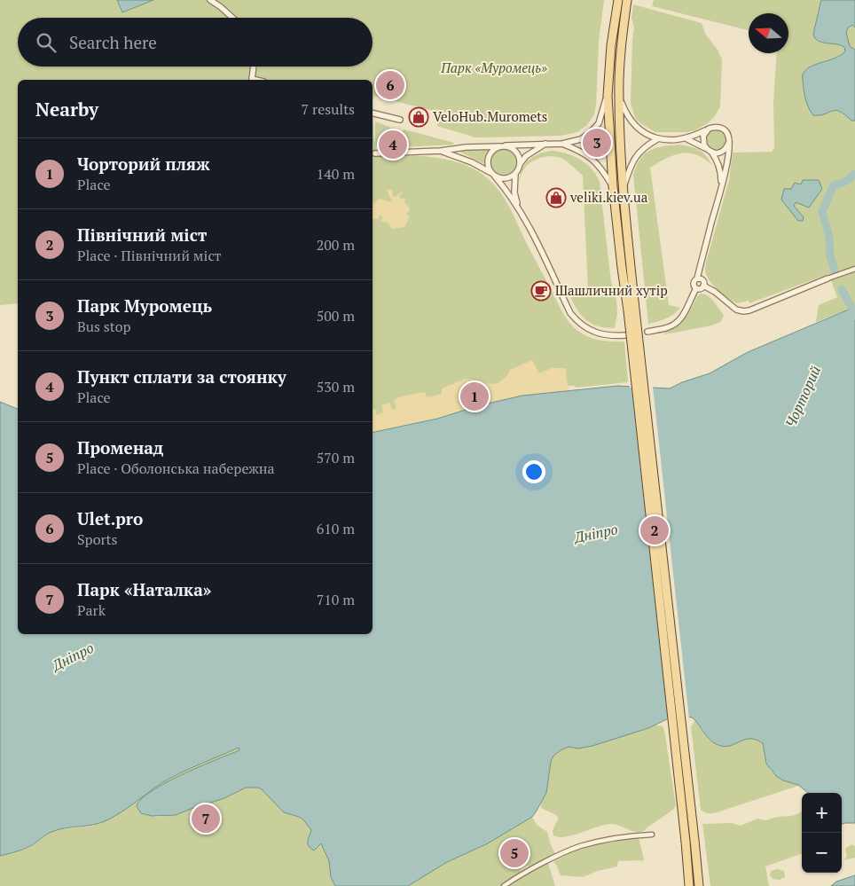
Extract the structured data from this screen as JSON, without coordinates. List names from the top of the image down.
{
  "water": ["Чорторий", "Дніпро"],
  "parks": ["Парк «Муромець»"],
  "places": {
    "shop": ["VeloHub.Muromets", "veliki.kiev.ua"],
    "cafe": ["Шашличний хутір"]
  },
  "north": "left",
  "page": {
    "search": "Search here",
    "pins": [
      "6",
      "3",
      "4",
      "1",
      "2",
      "7",
      "5"
    ],
    "heading": ["Nearby", "7 results"],
    "list": [
      {
        "mark": "1",
        "name": "Чорторий пляж",
        "note": "Place",
        "value": "140 m"
      },
      {
        "mark": "2",
        "name": "Північний міст",
        "note": "Place · Північний міст",
        "value": "200 m"
      },
      {
        "mark": "3",
        "name": "Парк Муромець",
        "note": "Bus stop",
        "value": "500 m"
      },
      {
        "mark": "4",
        "name": "Пункт сплати за стоянку",
        "note": "Place",
        "value": "530 m"
      },
      {
        "mark": "5",
        "name": "Променад",
        "note": "Place · Оболонська набережна",
        "value": "570 m"
      },
      {
        "mark": "6",
        "name": "Ulet.pro",
        "note": "Sports",
        "value": "610 m"
      },
      {
        "mark": "7",
        "name": "Парк «Наталка»",
        "note": "Park",
        "value": "710 m"
      }
    ],
    "map_buttons": ["+", "−"]
  }
}
